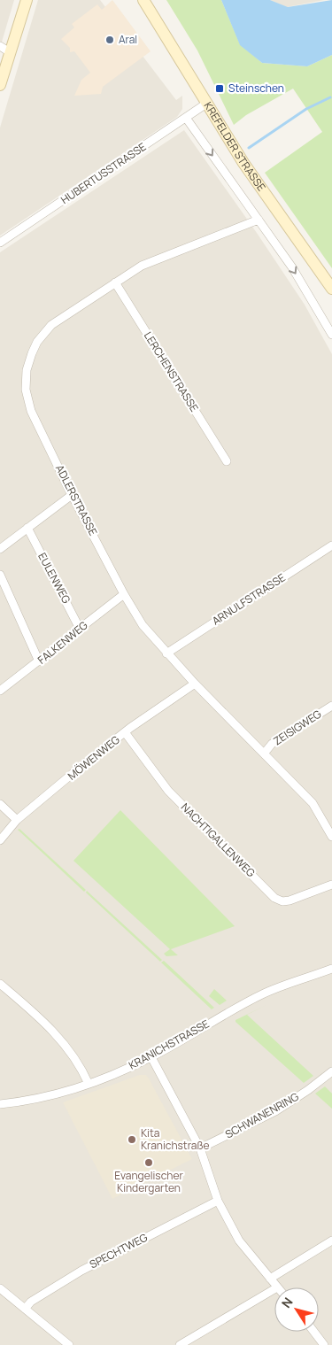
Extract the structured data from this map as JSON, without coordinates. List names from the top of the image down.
{
  "streets": {
    "main road": ["KREFELDER STRASSE"],
    "street": [
      "HUBERTUSSTRASSE",
      "LERCHENSTRASSE",
      "ADLERSTRASSE",
      "EULENWEG",
      "ARNULFSTRASSE",
      "FALKENWEG",
      "ZEISIGWEG",
      "MÖWENWEG",
      "NACHTIGALLENWEG",
      "KRANICHSTRASSE",
      "SCHWANENRING",
      "SPECHTWEG"
    ]
  },
  "crossings": [
    ["KREFELDER STRASSE", "HUBERTUSSTRASSE"],
    ["KREFELDER STRASSE", "ADLERSTRASSE"],
    ["LERCHENSTRASSE", "ADLERSTRASSE"],
    ["ADLERSTRASSE", "ARNULFSTRASSE"],
    ["ADLERSTRASSE", "FALKENWEG"],
    ["ADLERSTRASSE", "ZEISIGWEG"],
    ["ADLERSTRASSE", "MÖWENWEG"],
    ["EULENWEG", "FALKENWEG"],
    ["MÖWENWEG", "NACHTIGALLENWEG"]
  ],
  "places": {
    "other": ["Aral", "Kita Kranichstraße", "Evangelischer Kindergarten"],
    "transit": ["Steinschen"]
  },
  "north": "top left"
}
